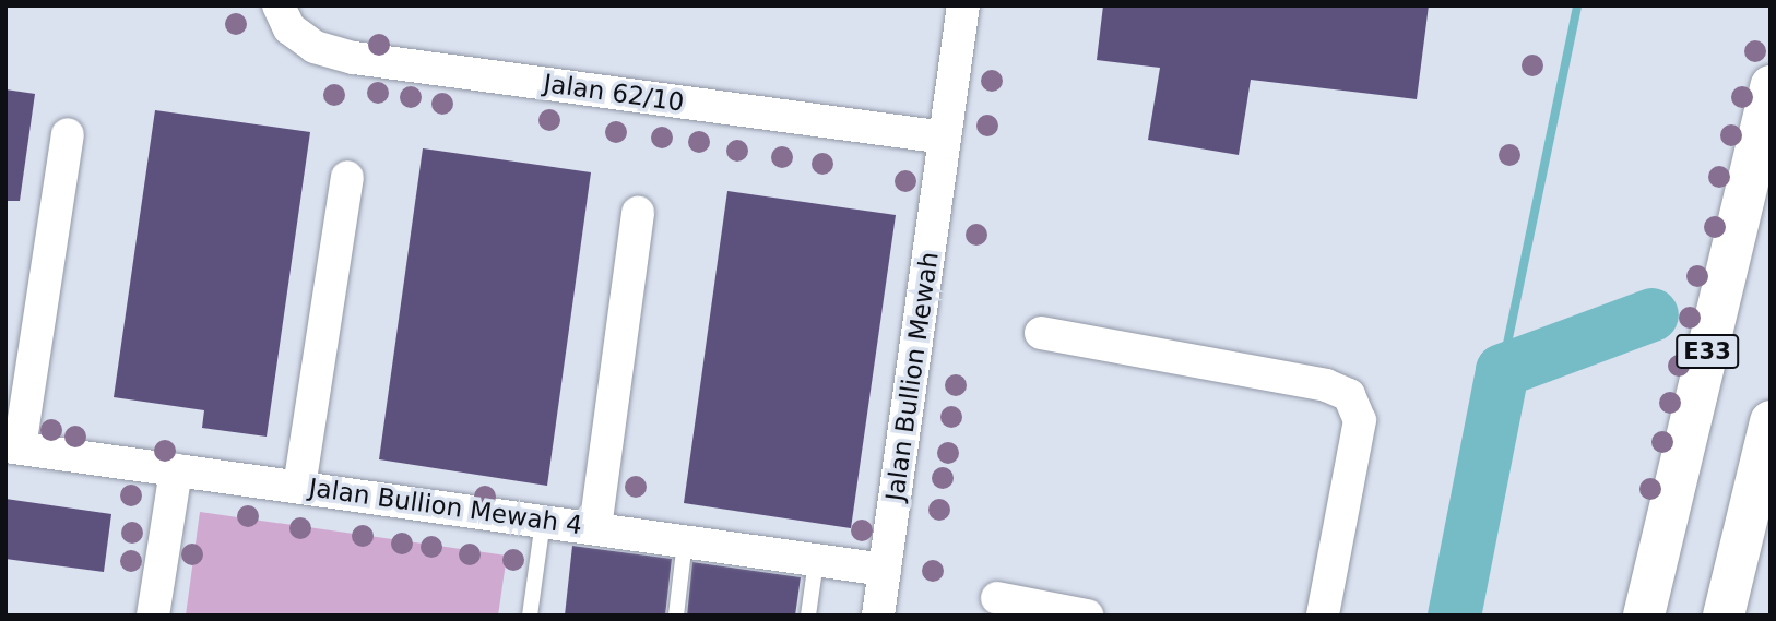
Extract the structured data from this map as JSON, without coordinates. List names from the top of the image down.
{
  "streets": {
    "highway": ["E33"],
    "street": ["Jalan 62/10", "Jalan Bullion Mewah", "Jalan Bullion Mewah 4"]
  },
  "crossings": [
    ["Jalan 62/10", "Jalan Bullion Mewah"],
    ["Jalan Bullion Mewah", "Jalan Bullion Mewah 4"]
  ]
}
